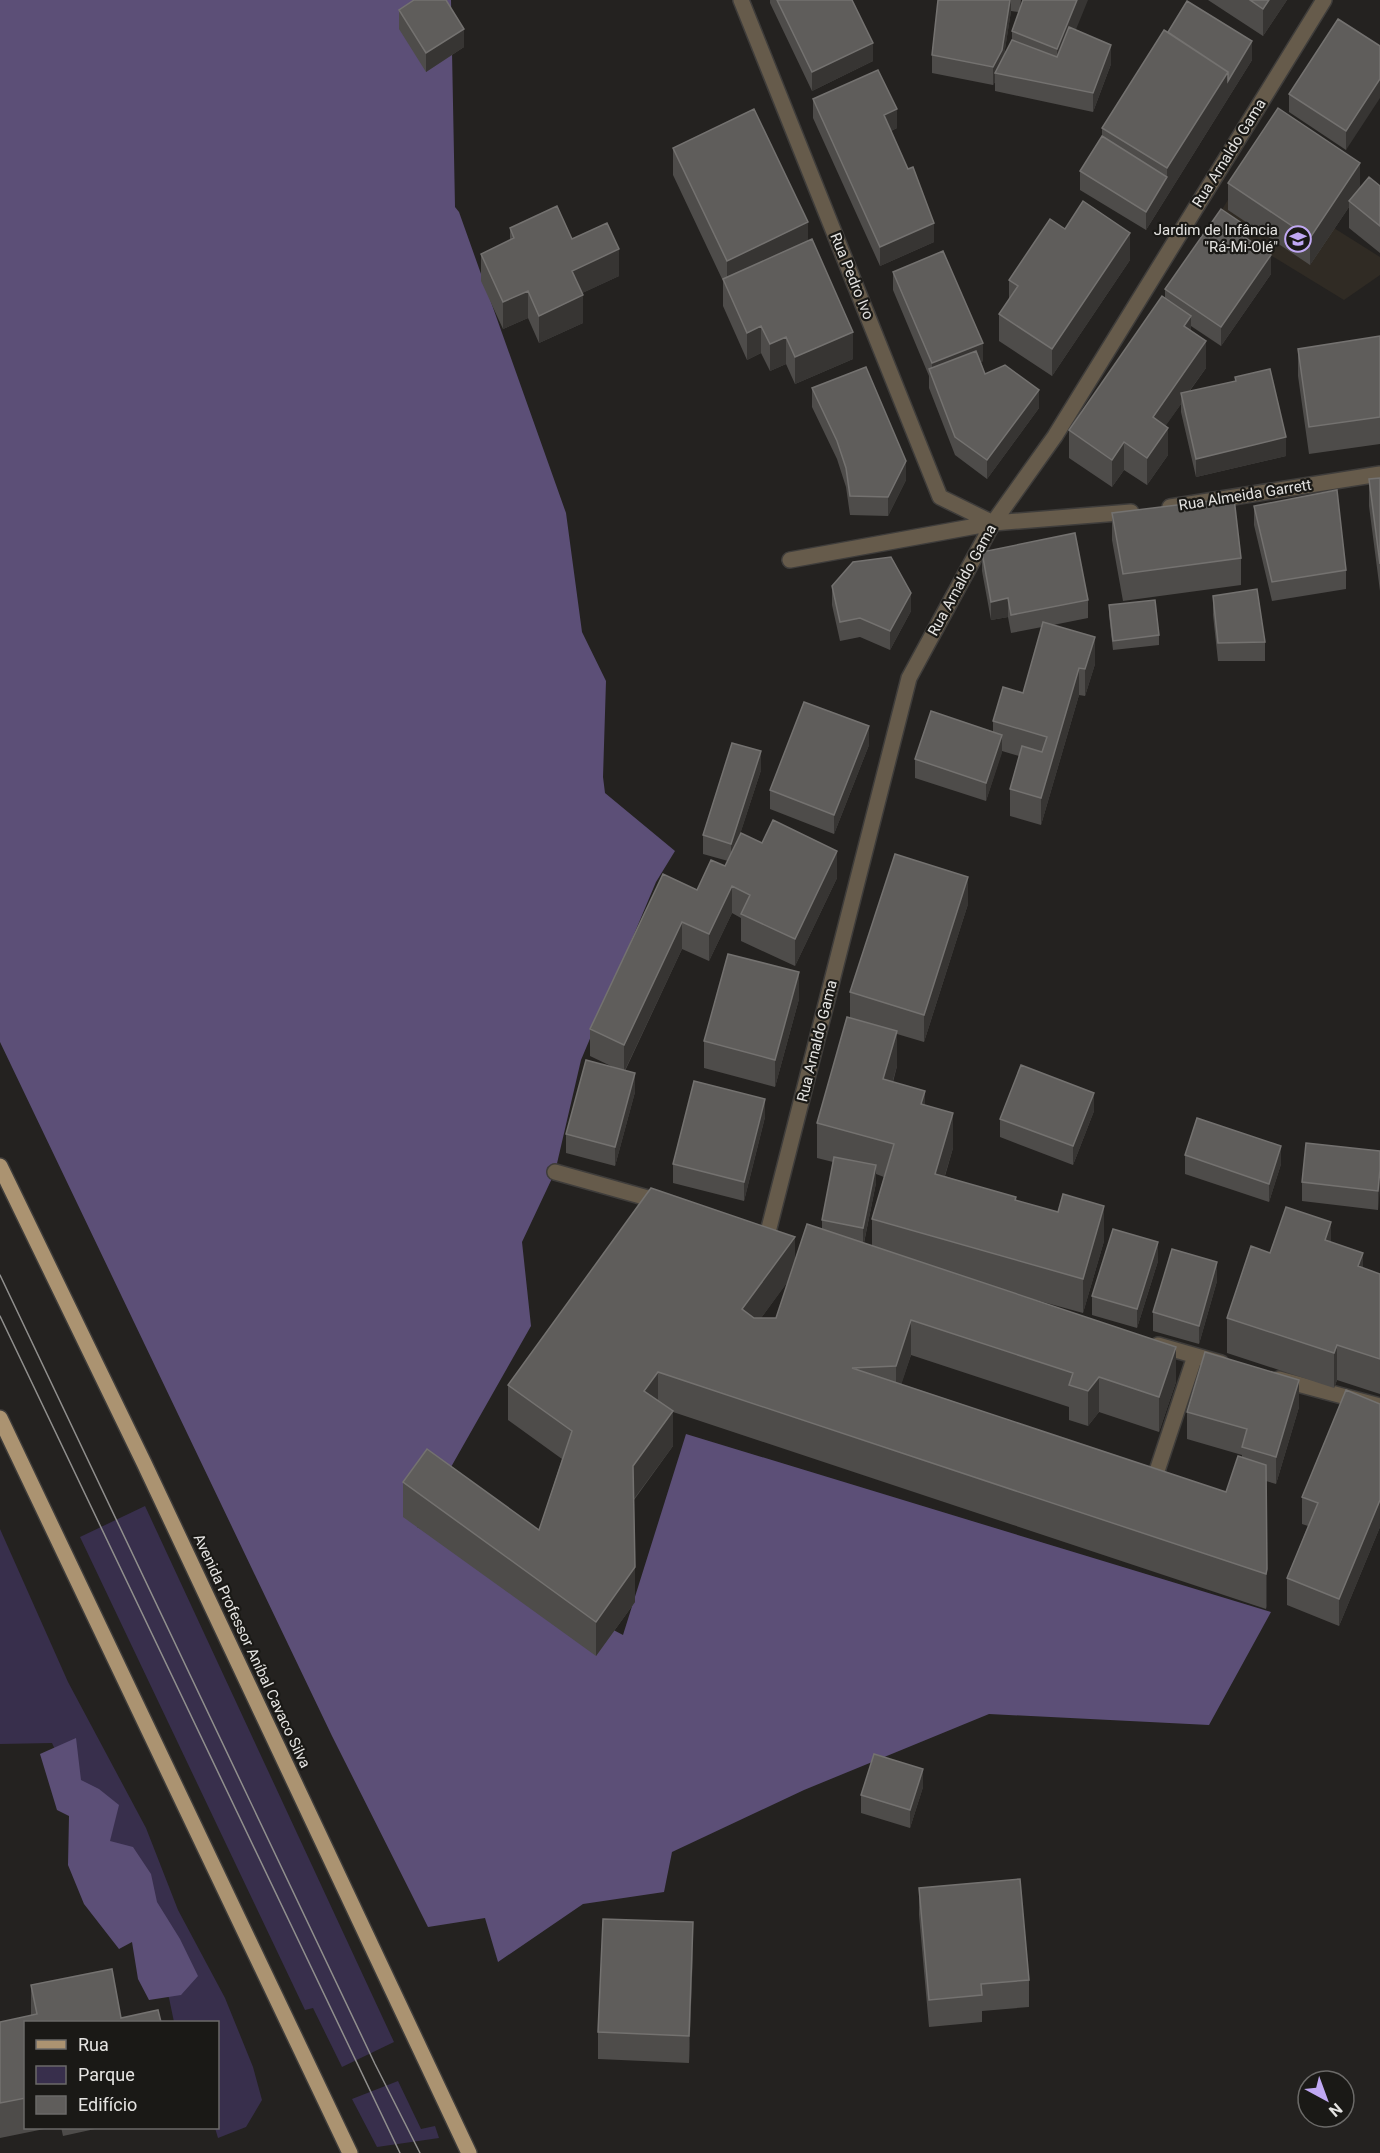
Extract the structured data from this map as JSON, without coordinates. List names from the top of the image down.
{
  "streets": {
    "main road": ["Avenida Professor Aníbal Cavaco Silva"],
    "street": ["Rua Arnaldo Gama", "Rua Pedro Ivo", "Rua Almeida Garrett"]
  },
  "crossings": [
    ["Rua Arnaldo Gama", "Rua Pedro Ivo"],
    ["Rua Arnaldo Gama", "Rua Almeida Garrett"],
    ["Rua Pedro Ivo", "Rua Almeida Garrett"]
  ],
  "places": {
    "school or university": ["Jardim de Infância \"Rá-Mi-Olé\""]
  },
  "legend": ["Rua", "Parque", "Edifício"],
  "north": "bottom right"
}
